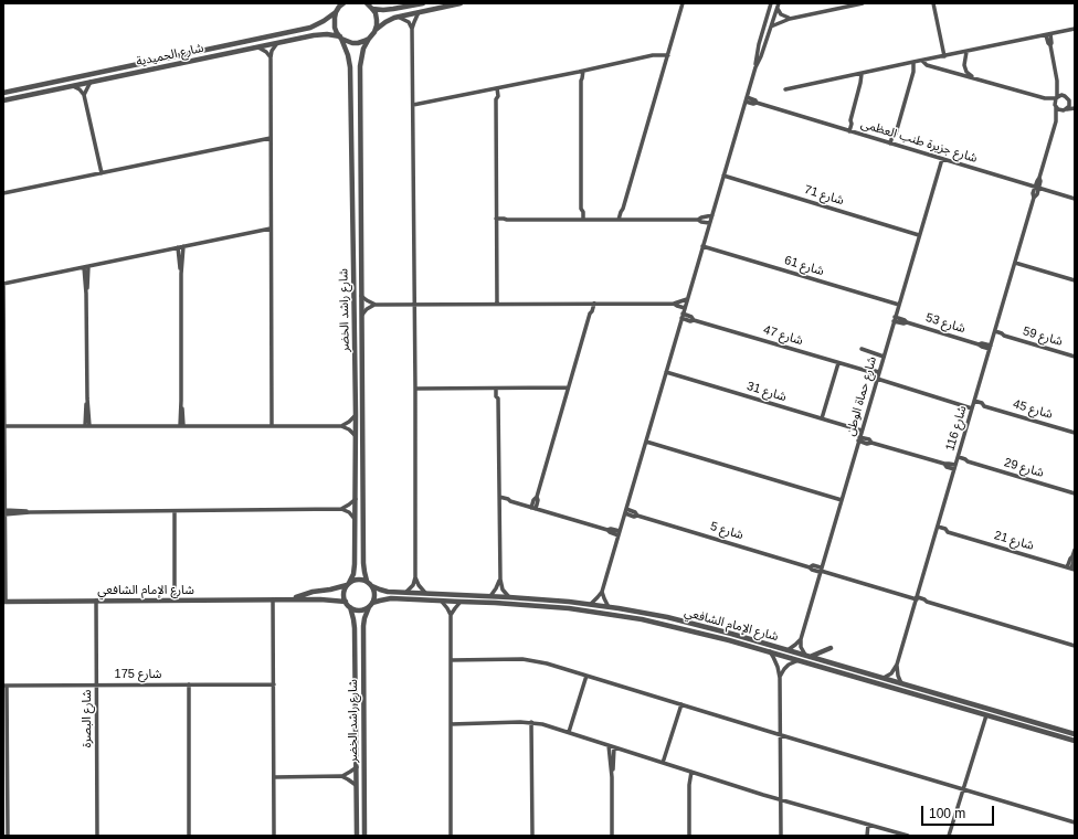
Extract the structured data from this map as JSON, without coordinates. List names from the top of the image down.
{
  "streets": {
    "street": [
      "شارع الحميدية",
      "شارع جزيرة طنب العظمى",
      "شارع 71",
      "شارع 61",
      "شارع راشد الخضر",
      "شارع 53",
      "شارع 47",
      "شارع 59",
      "شارع 31",
      "شارع حماة الوطن",
      "شارع 45",
      "شارع 116",
      "شارع 29",
      "شارع 5",
      "شارع 21",
      "شارع الإمام الشافعي",
      "شارع 175",
      "شارع البصرة"
    ]
  },
  "crossings": [
    ["شارع الحميدية", "شارع راشد الخضر"],
    ["شارع جزيرة طنب العظمى", "شارع حماة الوطن"],
    ["شارع جزيرة طنب العظمى", "شارع 116"],
    ["شارع 71", "شارع حماة الوطن"],
    ["شارع 61", "شارع حماة الوطن"],
    ["شارع راشد الخضر", "شارع الإمام الشافعي"],
    ["شارع 53", "شارع حماة الوطن"],
    ["شارع 53", "شارع 116"],
    ["شارع 47", "شارع حماة الوطن"],
    ["شارع 47", "شارع 45"],
    ["شارع 47", "شارع 116"],
    ["شارع 59", "شارع 116"],
    ["شارع 31", "شارع حماة الوطن"],
    ["شارع حماة الوطن", "شارع 5"],
    ["شارع 45", "شارع 116"],
    ["شارع 116", "شارع 29"],
    ["شارع 116", "شارع 5"],
    ["شارع 116", "شارع 21"],
    ["شارع 116", "شارع الإمام الشافعي"],
    ["شارع الإمام الشافعي", "شارع البصرة"],
    ["شارع 175", "شارع البصرة"]
  ],
  "scale_bar": "100 m"
}
